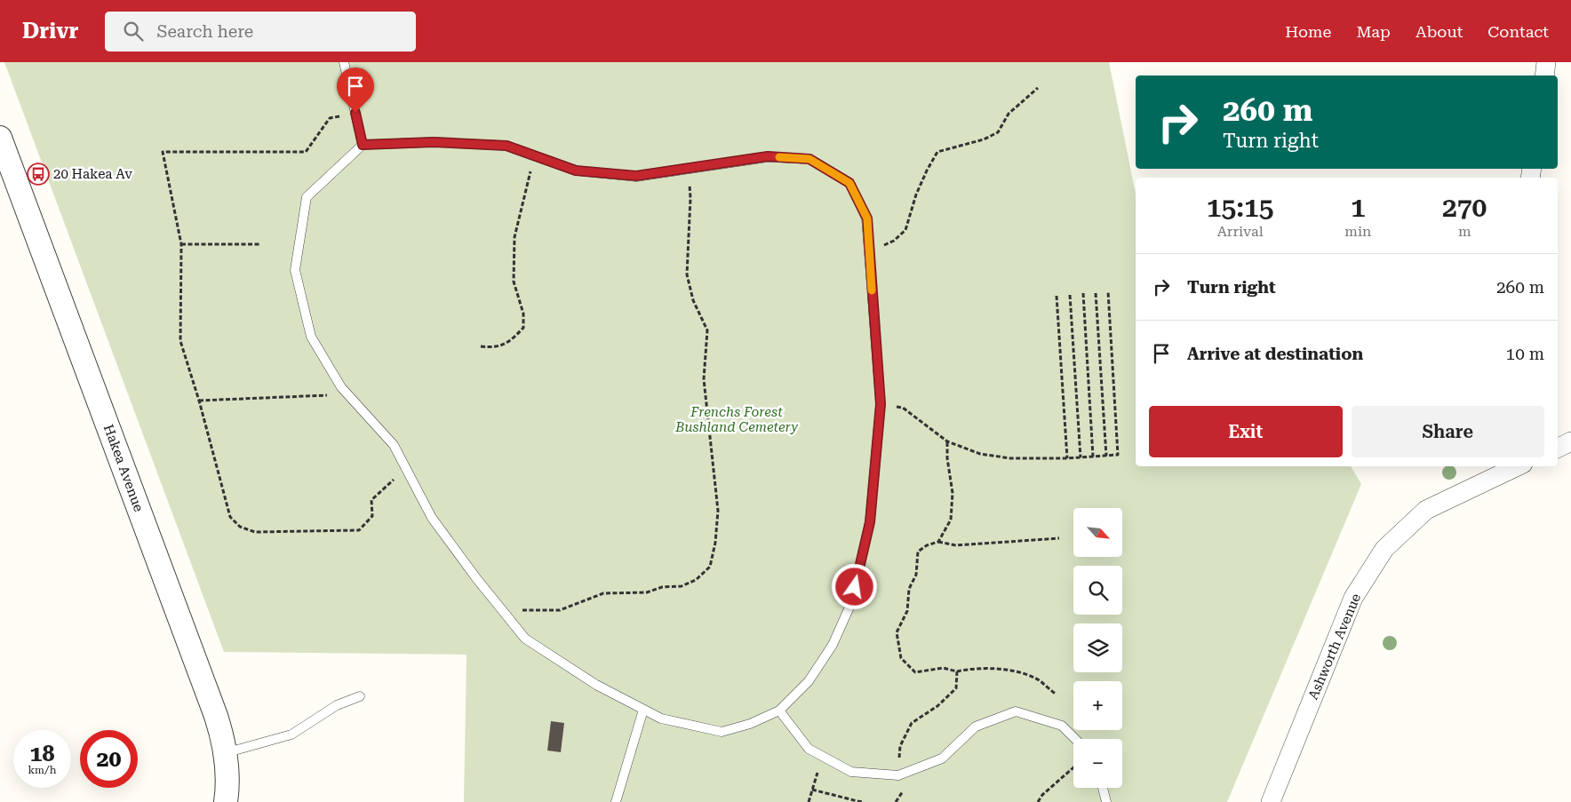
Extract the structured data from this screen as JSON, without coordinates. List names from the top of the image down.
{
  "streets": {
    "street": ["Hakea Avenue", "Ashworth Avenue"]
  },
  "parks": ["Frenchs Forest Bushland Cemetery"],
  "places": {
    "bus stop": ["20 Hakea Av"]
  },
  "north": "bottom right",
  "page": {
    "header": "Drivr",
    "search": "Search here",
    "nav": [
      "Home",
      "Map",
      "About",
      "Contact"
    ],
    "turn": ["260 m", "Turn right"],
    "eta": [
      "15:15",
      "Arrival",
      "1",
      "min",
      "270",
      "m"
    ],
    "list": [
      {
        "name": "Turn right",
        "value": "260 m"
      },
      {
        "name": "Arrive at destination",
        "value": "10 m"
      }
    ],
    "buttons": ["Exit", "Share"],
    "map_buttons": ["+", "−"],
    "speed": "18 km/h",
    "limit": "20"
  }
}
